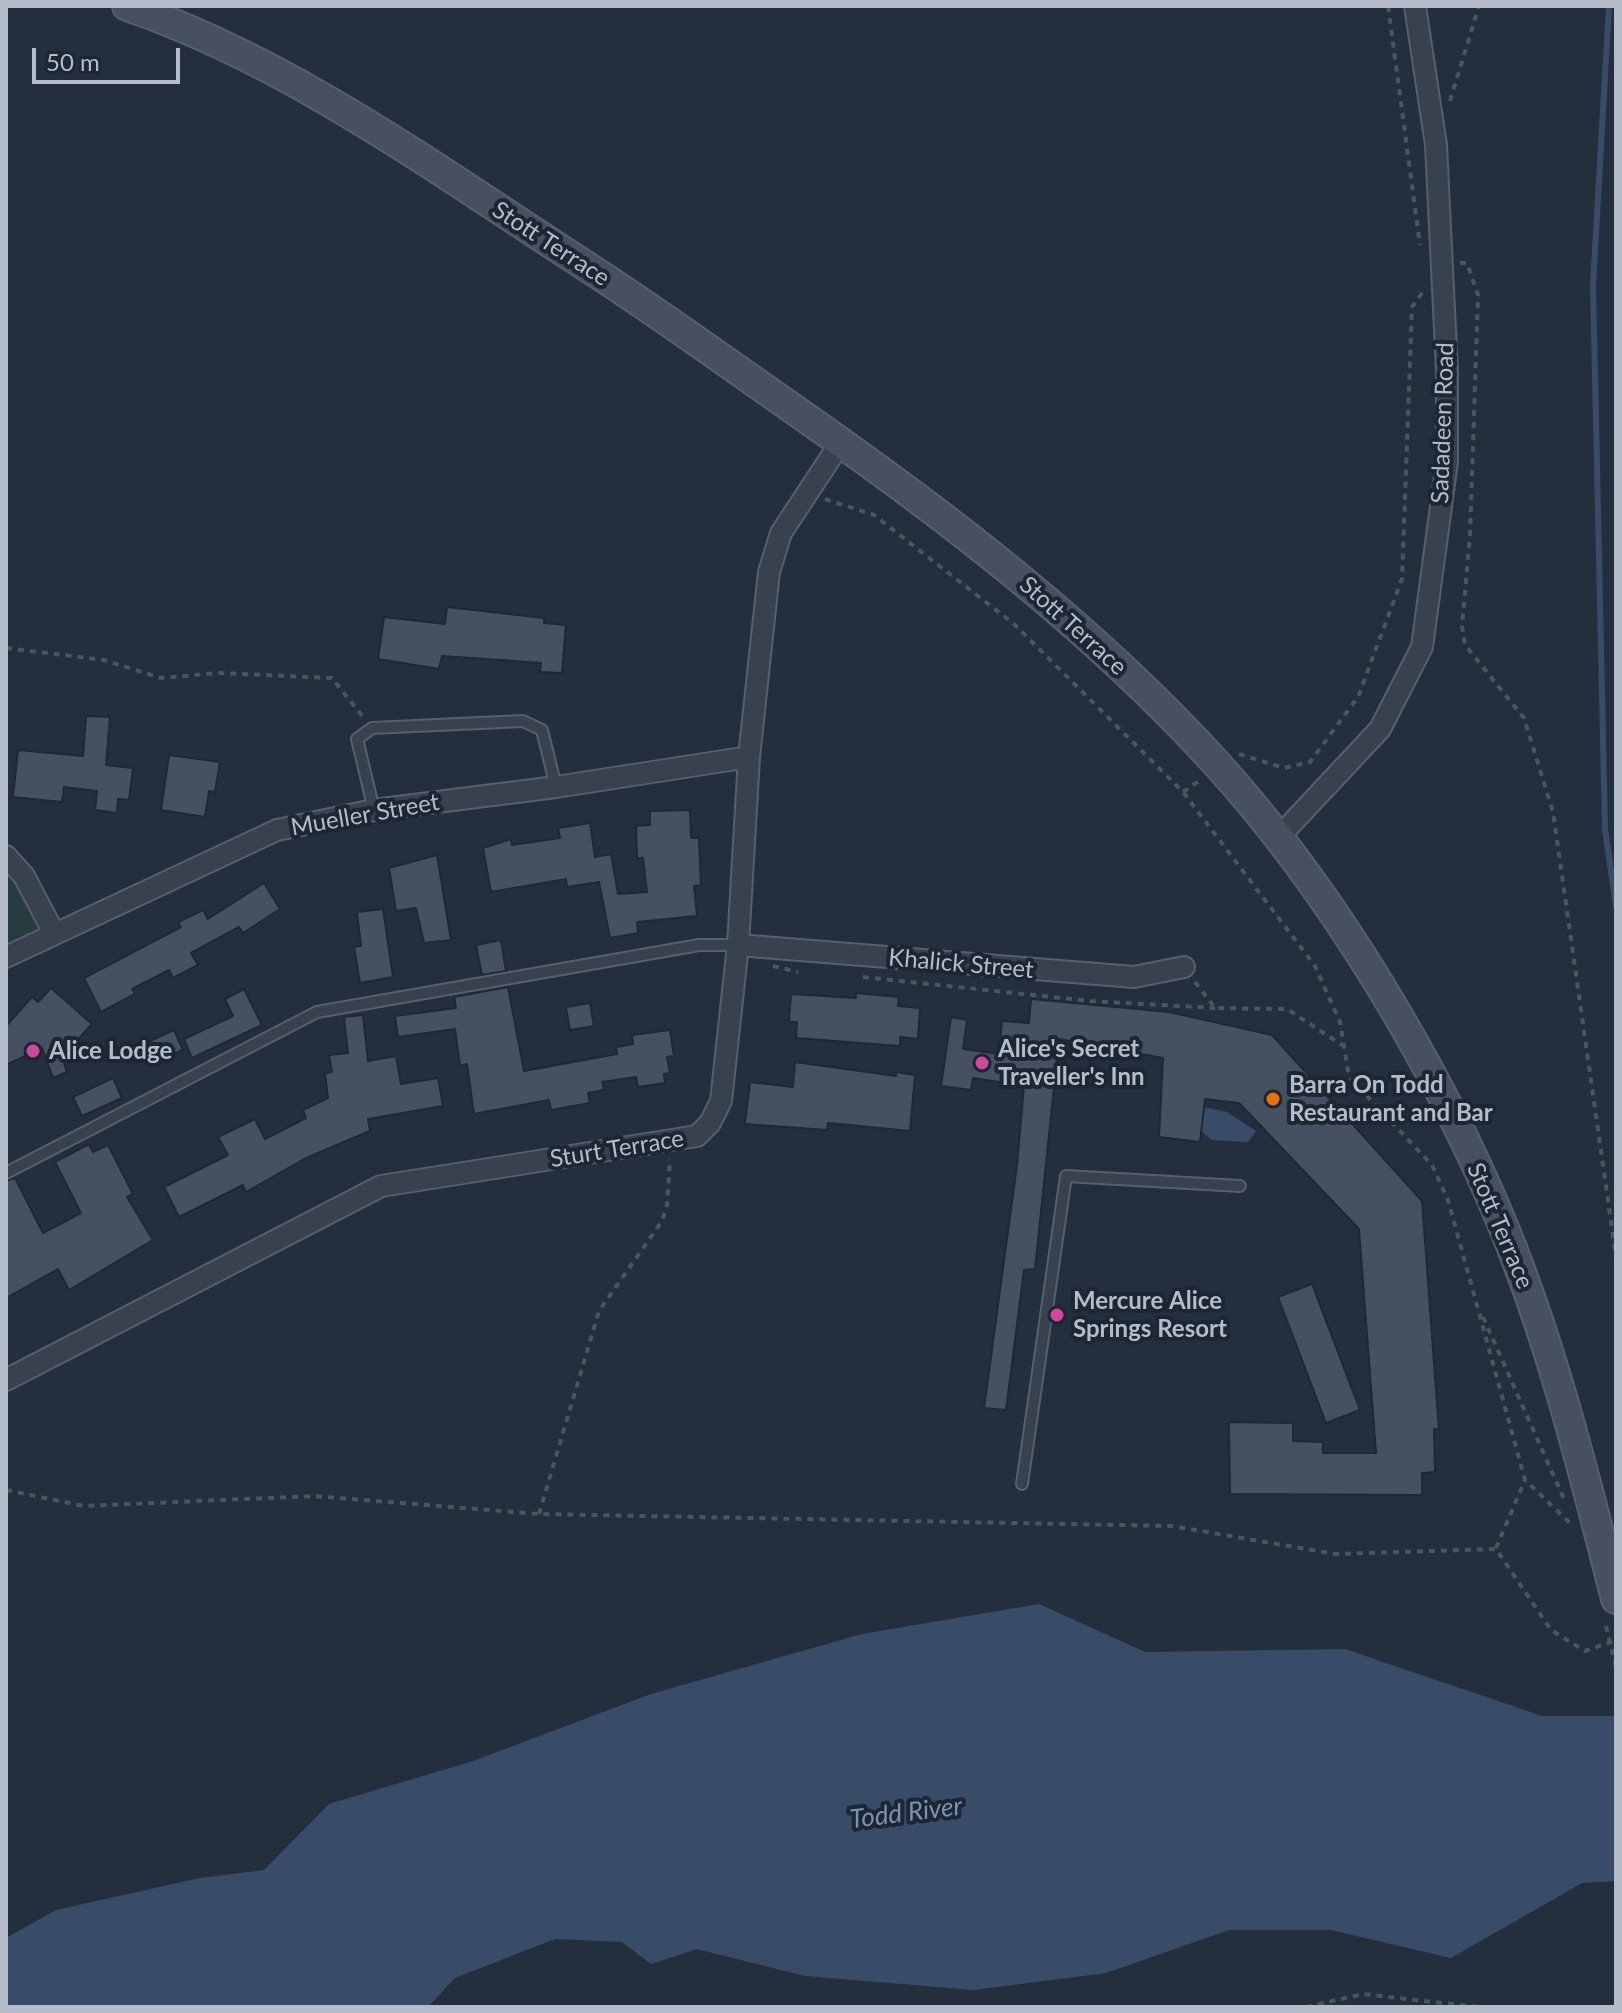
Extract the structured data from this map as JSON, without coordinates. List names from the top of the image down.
{
  "streets": {
    "main road": ["Stott Terrace"],
    "street": [
      "Sadadeen Road",
      "Mueller Street",
      "Khalick Street",
      "Sturt Terrace"
    ]
  },
  "crossings": [
    ["Stott Terrace", "Sadadeen Road"],
    ["Stott Terrace", "Sturt Terrace"],
    ["Mueller Street", "Sturt Terrace"],
    ["Khalick Street", "Sturt Terrace"]
  ],
  "water": ["Todd River"],
  "places": [
    "Alice Lodge",
    "Alice's Secret Traveller's Inn",
    "Barra On Todd Restaurant and Bar",
    "Mercure Alice Springs Resort"
  ],
  "scale_bar": "50 m"
}
